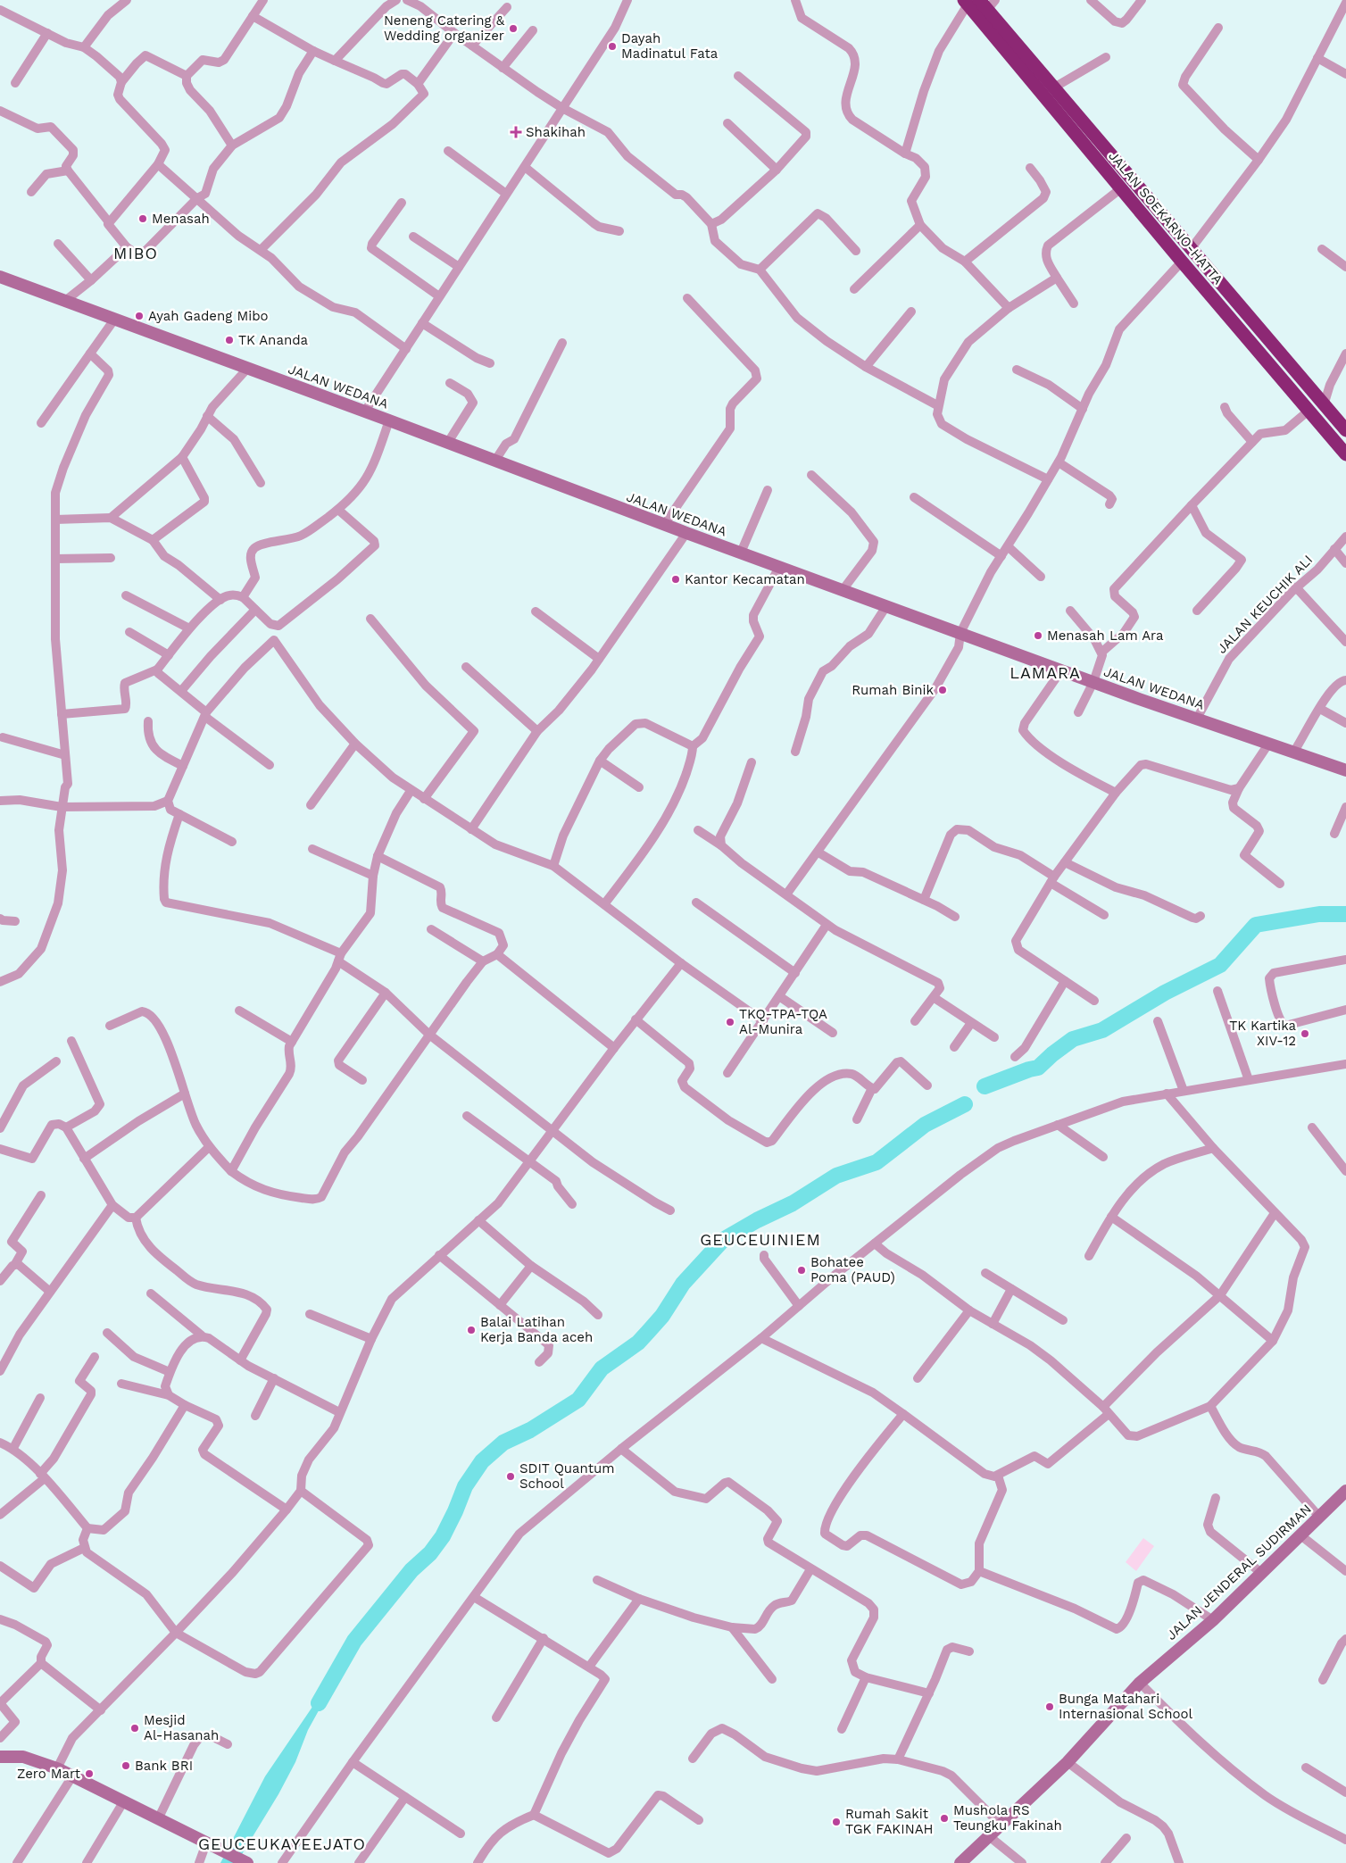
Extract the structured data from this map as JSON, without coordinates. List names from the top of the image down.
{
  "streets": {
    "highway": ["JALAN SOEKARNO-HATTA"],
    "street": ["JALAN WEDANA", "JALAN KEUCHIK ALI", "JALAN JENDERAL SUDIRMAN"]
  },
  "crossings": [
    ["JALAN WEDANA", "JALAN KEUCHIK ALI"]
  ],
  "districts": [
    "MIBO",
    "LAMARA",
    "GEUCEUINIEM",
    "GEUCEUKAYEEJATO"
  ],
  "places": {
    "other": [
      "Neneng Catering & Wedding organizer",
      "Dayah Madinatul Fata",
      "Menasah",
      "Ayah Gadeng Mibo",
      "TK Ananda",
      "Kantor Kecamatan",
      "Menasah Lam Ara",
      "Rumah Binik",
      "TKQ-TPA-TQA Al-Munira",
      "TK Kartika XIV-12",
      "Bohatee Poma (PAUD)",
      "Balai Latihan Kerja Banda aceh",
      "SDIT Quantum School",
      "Bunga Matahari Internasional School",
      "Mesjid Al-Hasanah",
      "Bank BRI",
      "Zero Mart",
      "Mushola RS Teungku Fakinah",
      "Rumah Sakit TGK FAKINAH"
    ],
    "health": ["Shakihah"]
  }
}
